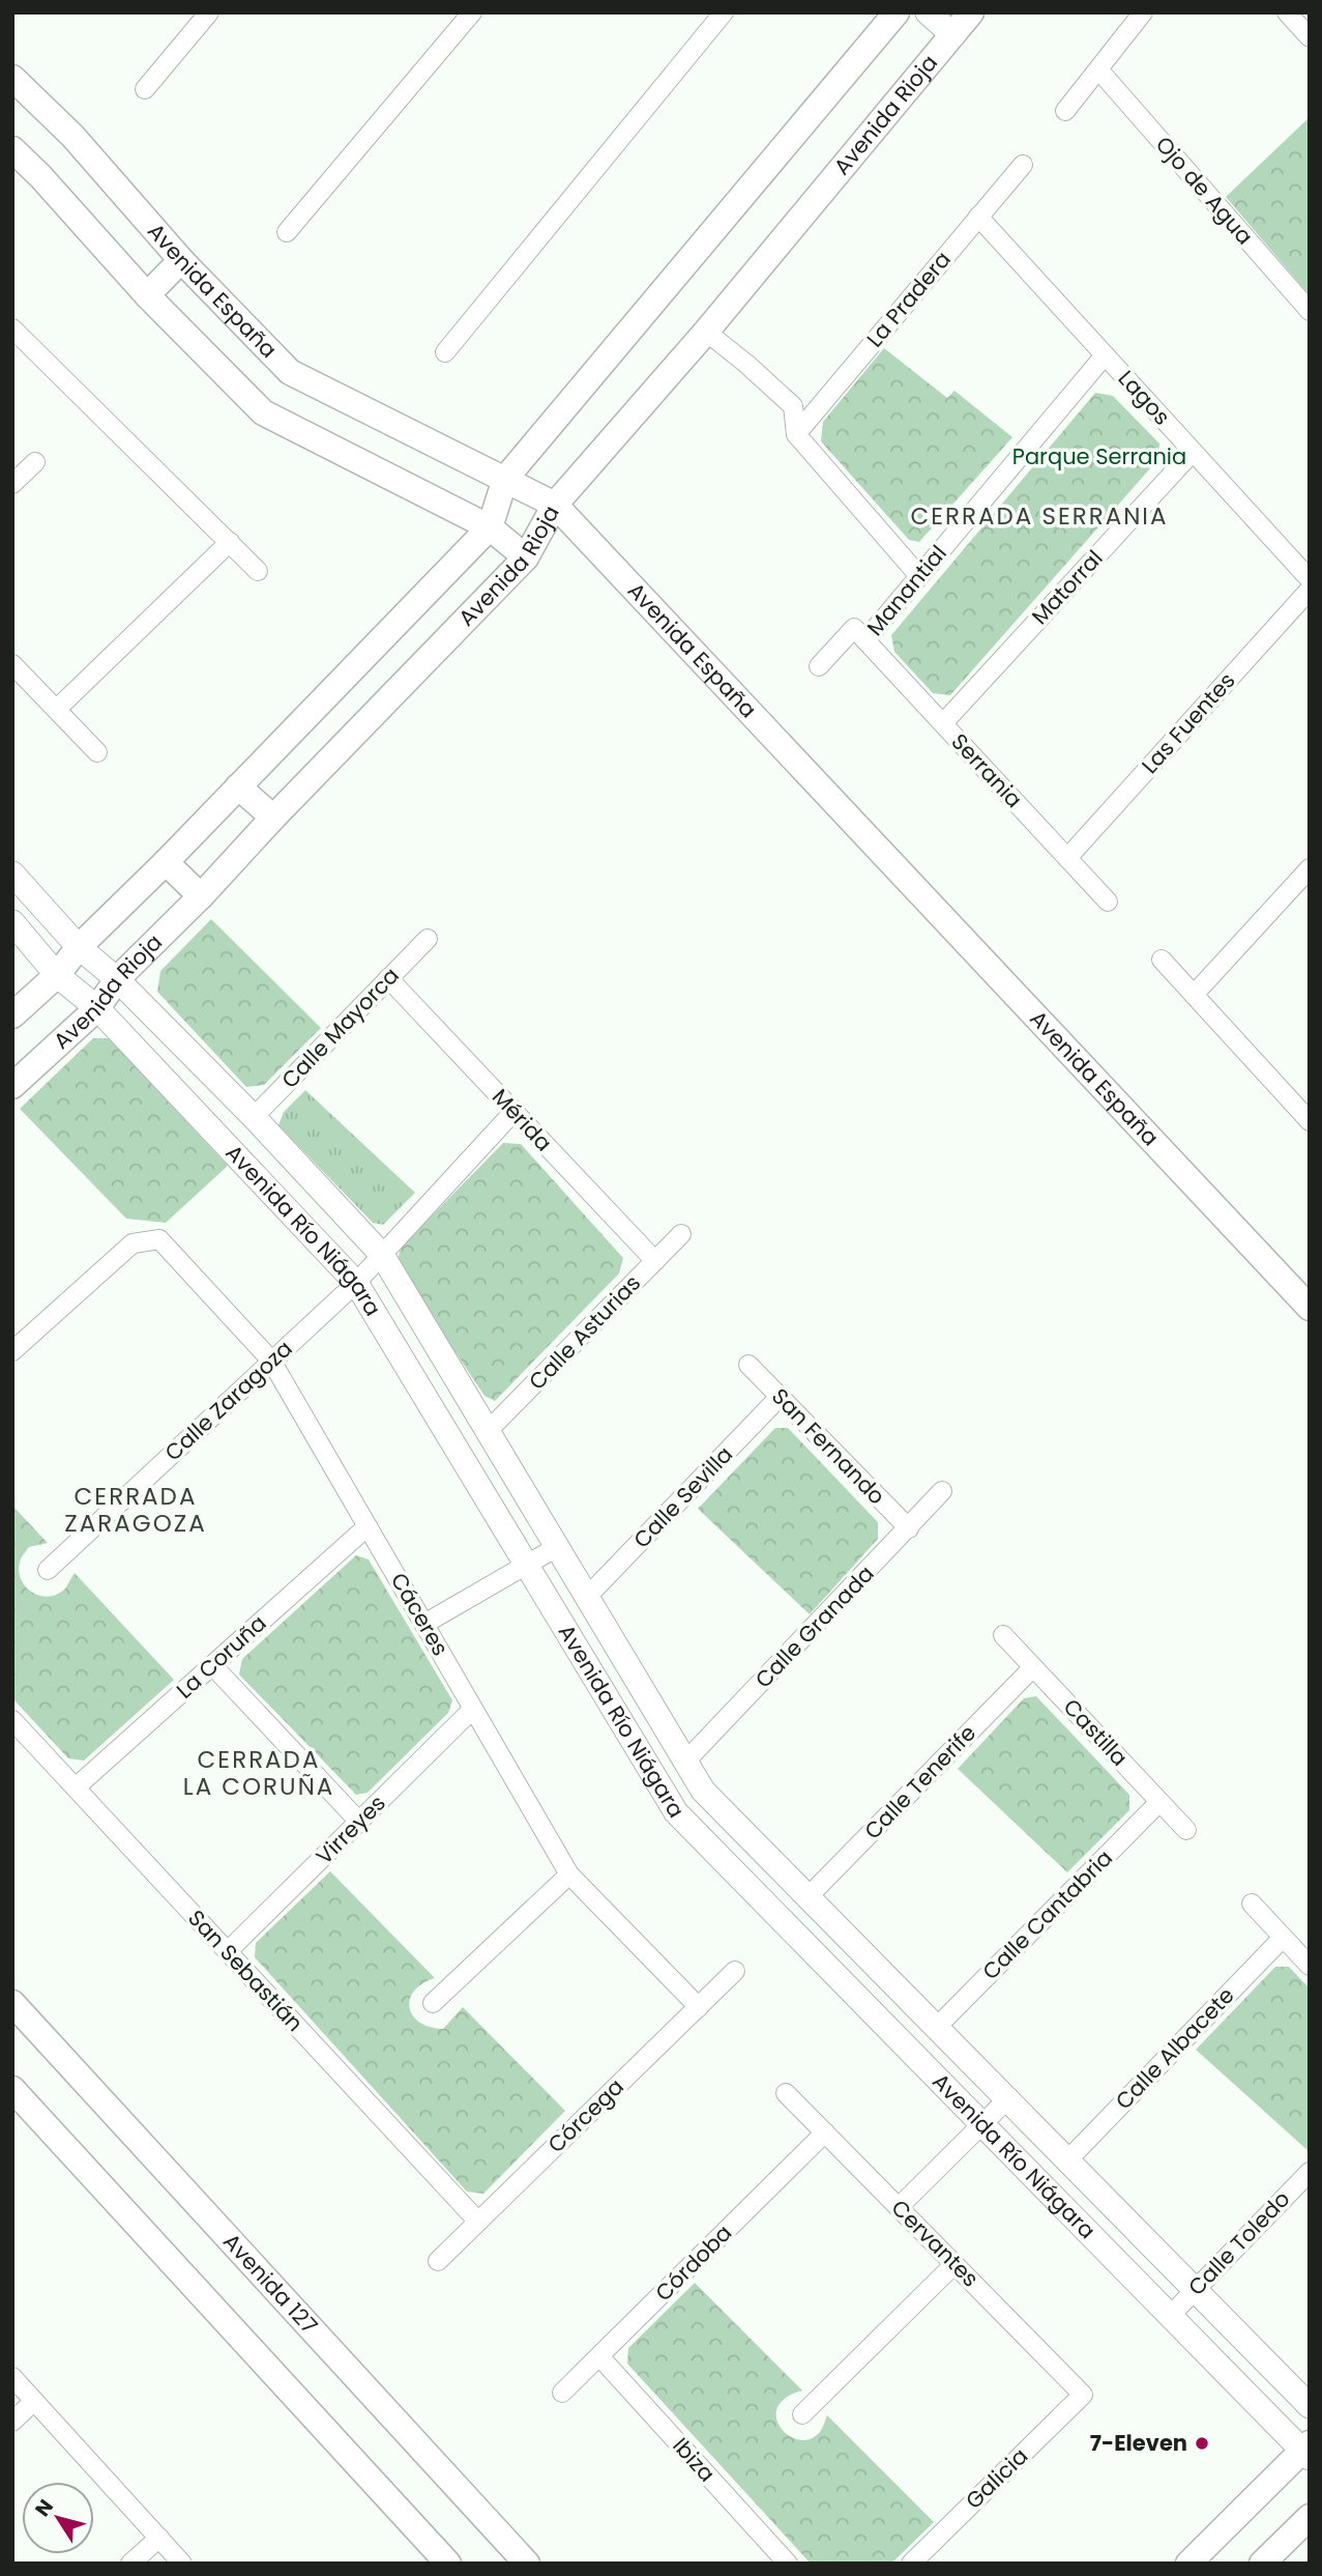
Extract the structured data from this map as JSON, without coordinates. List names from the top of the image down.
{
  "streets": {
    "main road": ["Avenida Rioja", "Avenida España", "Avenida 127"],
    "street": [
      "Ojo de Agua",
      "La Pradera",
      "Lagos",
      "Matorral",
      "Manantial",
      "Las Fuentes",
      "Serrania",
      "Calle Mayorca",
      "Mérida",
      "Avenida Río Niágara",
      "Calle Asturias",
      "Calle Zaragoza",
      "San Fernando",
      "Calle Sevilla",
      "Cáceres",
      "Calle Granada",
      "La Coruña",
      "Castilla",
      "Calle Tenerife",
      "Virreyes",
      "Calle Cantabria",
      "San Sebastián",
      "Calle Albacete",
      "Córcega",
      "Cervantes",
      "Calle Toledo",
      "Córdoba",
      "Ibiza",
      "Galicia"
    ]
  },
  "crossings": [
    ["Avenida Rioja", "Avenida España"],
    ["Avenida Rioja", "Avenida Río Niágara"],
    ["La Pradera", "Lagos"],
    ["Lagos", "Matorral"],
    ["Lagos", "Manantial"],
    ["Matorral", "Serrania"],
    ["Manantial", "Serrania"],
    ["Las Fuentes", "Serrania"],
    ["Calle Mayorca", "Mérida"],
    ["Calle Mayorca", "Avenida Río Niágara"],
    ["Mérida", "Calle Asturias"],
    ["Mérida", "Calle Zaragoza"],
    ["Avenida Río Niágara", "Calle Asturias"],
    ["Avenida Río Niágara", "Calle Zaragoza"],
    ["Avenida Río Niágara", "Calle Sevilla"],
    ["Avenida Río Niágara", "Calle Granada"],
    ["Avenida Río Niágara", "Calle Tenerife"],
    ["Avenida Río Niágara", "Calle Cantabria"],
    ["Avenida Río Niágara", "Calle Albacete"],
    ["Avenida Río Niágara", "Calle Toledo"],
    ["Calle Zaragoza", "Cáceres"],
    ["San Fernando", "Calle Sevilla"],
    ["San Fernando", "Calle Granada"],
    ["Cáceres", "La Coruña"],
    ["Cáceres", "Virreyes"],
    ["Cáceres", "Córcega"],
    ["La Coruña", "San Sebastián"],
    ["Castilla", "Calle Tenerife"],
    ["Castilla", "Calle Cantabria"],
    ["Virreyes", "San Sebastián"],
    ["San Sebastián", "Córcega"],
    ["Cervantes", "Córdoba"],
    ["Cervantes", "Galicia"],
    ["Córdoba", "Ibiza"]
  ],
  "districts": ["CERRADA SERRANIA", "CERRADA ZARAGOZA", "CERRADA LA CORUÑA"],
  "parks": ["Parque Serrania"],
  "places": ["7-Eleven"],
  "north": "top left"
}
